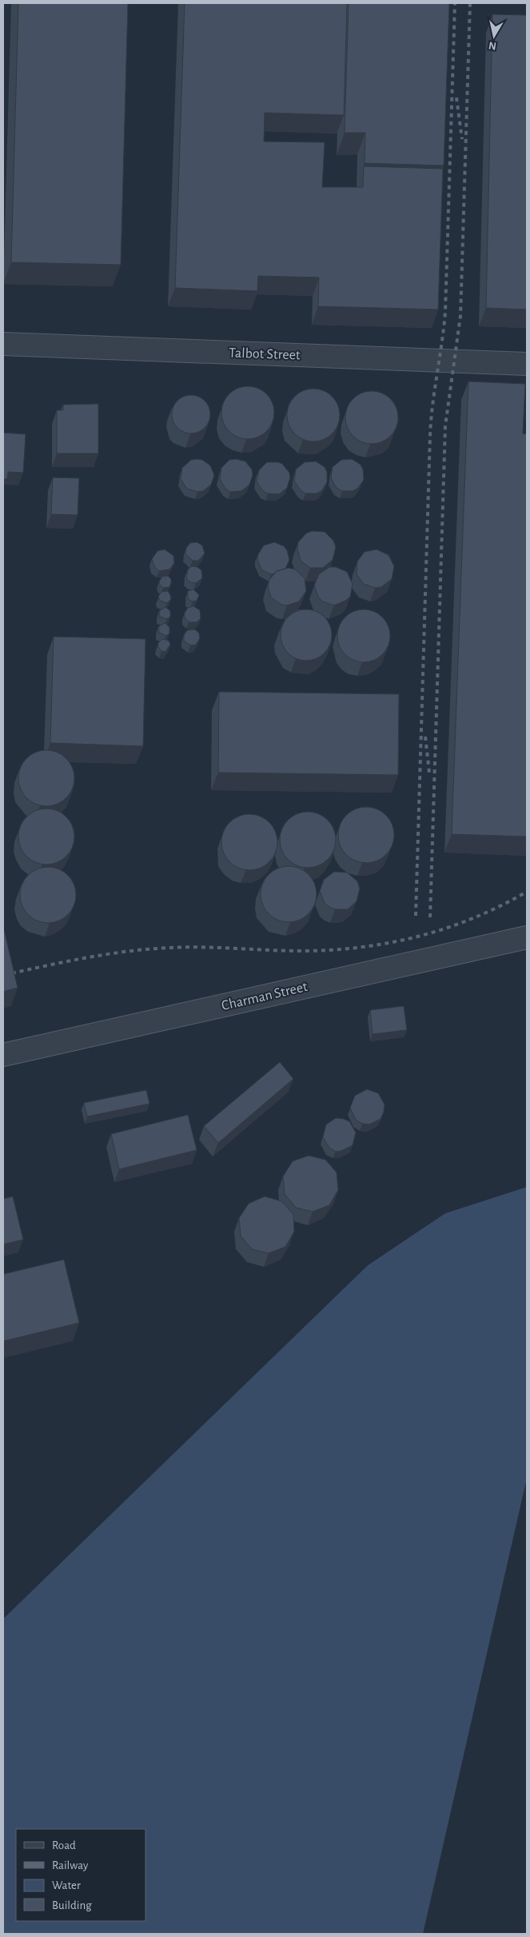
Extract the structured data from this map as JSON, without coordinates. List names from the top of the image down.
{
  "streets": {
    "street": ["Talbot Street", "Charman Street"]
  },
  "legend": [
    "Road",
    "Railway",
    "Water",
    "Building"
  ],
  "north": "bottom"
}
